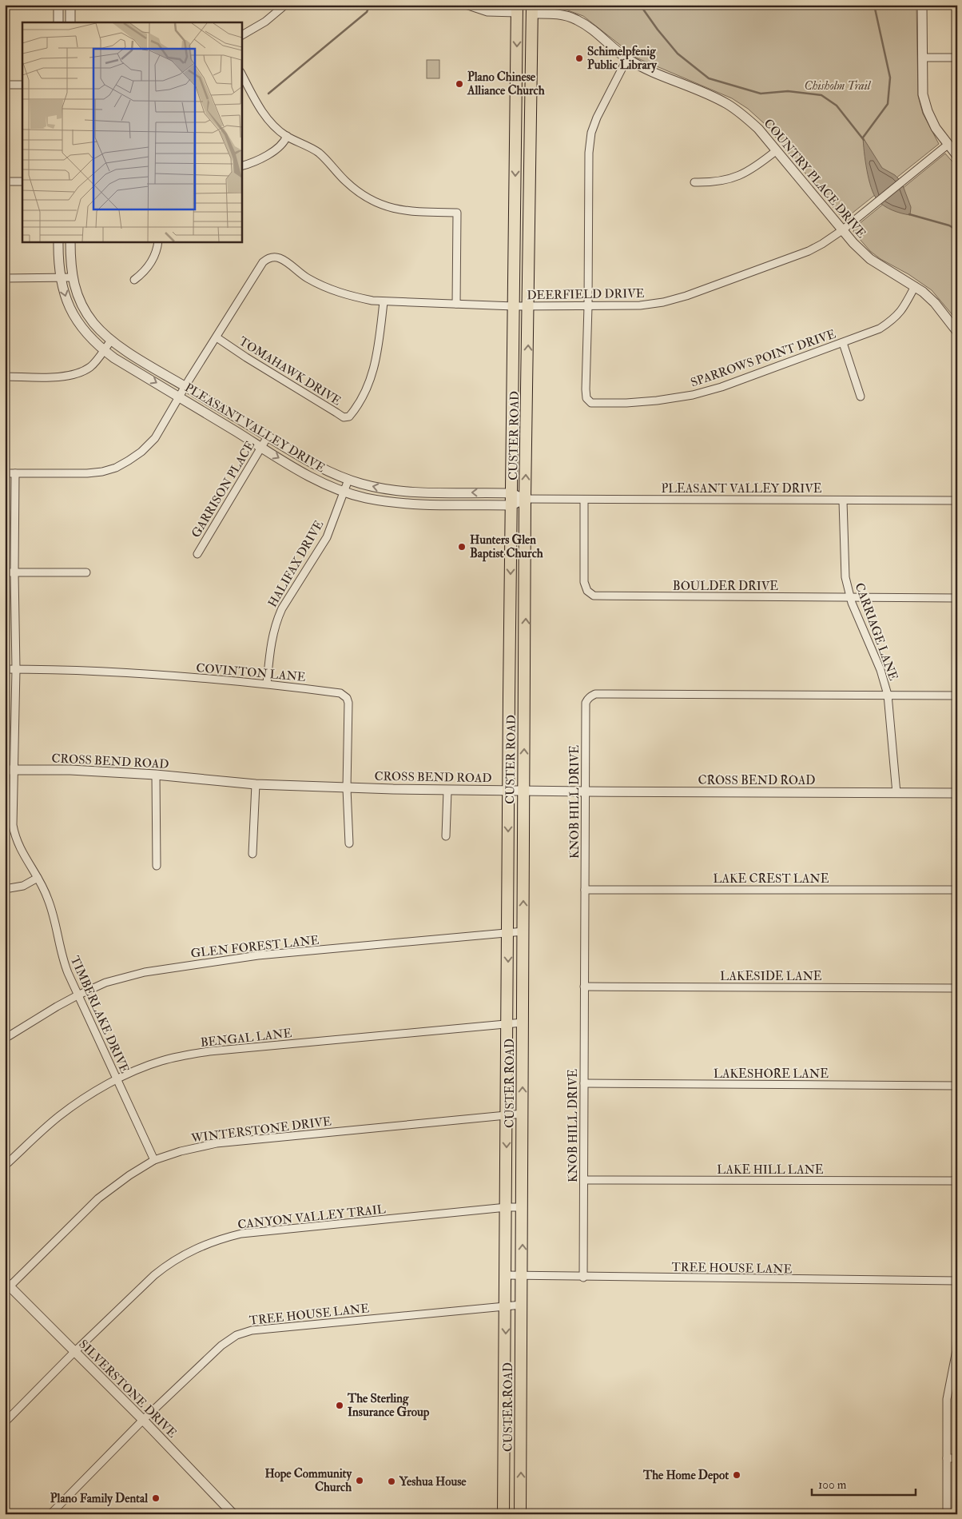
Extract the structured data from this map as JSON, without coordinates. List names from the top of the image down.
{
  "streets": {
    "main road": ["CUSTER ROAD"],
    "street": [
      "COUNTRY PLACE DRIVE",
      "DEERFIELD DRIVE",
      "SPARROWS POINT DRIVE",
      "TOMAHAWK DRIVE",
      "PLEASANT VALLEY DRIVE",
      "GARRISON PLACE",
      "HALIFAX DRIVE",
      "BOULDER DRIVE",
      "CARRIAGE LANE",
      "COVINTON LANE",
      "CROSS BEND ROAD",
      "KNOB HILL DRIVE",
      "LAKE CREST LANE",
      "GLEN FOREST LANE",
      "LAKESIDE LANE",
      "TIMBERLAKE DRIVE",
      "BENGAL LANE",
      "LAKESHORE LANE",
      "WINTERSTONE DRIVE",
      "LAKE HILL LANE",
      "CANYON VALLEY TRAIL",
      "TREE HOUSE LANE",
      "SILVERSTONE DRIVE"
    ]
  },
  "crossings": [
    ["COUNTRY PLACE DRIVE", "DEERFIELD DRIVE"],
    ["COUNTRY PLACE DRIVE", "SPARROWS POINT DRIVE"],
    ["COUNTRY PLACE DRIVE", "CUSTER ROAD"],
    ["DEERFIELD DRIVE", "SPARROWS POINT DRIVE"],
    ["DEERFIELD DRIVE", "TOMAHAWK DRIVE"],
    ["DEERFIELD DRIVE", "CUSTER ROAD"],
    ["PLEASANT VALLEY DRIVE", "CUSTER ROAD"],
    ["PLEASANT VALLEY DRIVE", "GARRISON PLACE"],
    ["PLEASANT VALLEY DRIVE", "HALIFAX DRIVE"],
    ["PLEASANT VALLEY DRIVE", "BOULDER DRIVE"],
    ["PLEASANT VALLEY DRIVE", "CARRIAGE LANE"],
    ["CUSTER ROAD", "CROSS BEND ROAD"],
    ["CUSTER ROAD", "GLEN FOREST LANE"],
    ["CUSTER ROAD", "BENGAL LANE"],
    ["CUSTER ROAD", "WINTERSTONE DRIVE"],
    ["CUSTER ROAD", "CANYON VALLEY TRAIL"],
    ["CUSTER ROAD", "TREE HOUSE LANE"],
    ["HALIFAX DRIVE", "COVINTON LANE"],
    ["BOULDER DRIVE", "CARRIAGE LANE"],
    ["CARRIAGE LANE", "CROSS BEND ROAD"],
    ["CARRIAGE LANE", "KNOB HILL DRIVE"],
    ["COVINTON LANE", "CROSS BEND ROAD"],
    ["COVINTON LANE", "TIMBERLAKE DRIVE"],
    ["CROSS BEND ROAD", "KNOB HILL DRIVE"],
    ["CROSS BEND ROAD", "TIMBERLAKE DRIVE"],
    ["KNOB HILL DRIVE", "LAKE CREST LANE"],
    ["KNOB HILL DRIVE", "LAKESIDE LANE"],
    ["KNOB HILL DRIVE", "LAKESHORE LANE"],
    ["KNOB HILL DRIVE", "LAKE HILL LANE"],
    ["KNOB HILL DRIVE", "TREE HOUSE LANE"],
    ["GLEN FOREST LANE", "TIMBERLAKE DRIVE"],
    ["TIMBERLAKE DRIVE", "BENGAL LANE"],
    ["TIMBERLAKE DRIVE", "WINTERSTONE DRIVE"],
    ["WINTERSTONE DRIVE", "SILVERSTONE DRIVE"],
    ["CANYON VALLEY TRAIL", "SILVERSTONE DRIVE"],
    ["TREE HOUSE LANE", "SILVERSTONE DRIVE"]
  ],
  "parks": ["Chisholm Trail"],
  "places": [
    "Schimelpfenig Public Library",
    "Plano Chinese Alliance Church",
    "Hunters Glen Baptist Church",
    "The Sterling Insurance Group",
    "The Home Depot",
    "Hope Community Church",
    "Yeshua House",
    "Plano Family Dental"
  ],
  "scale_bar": "100 m"
}
